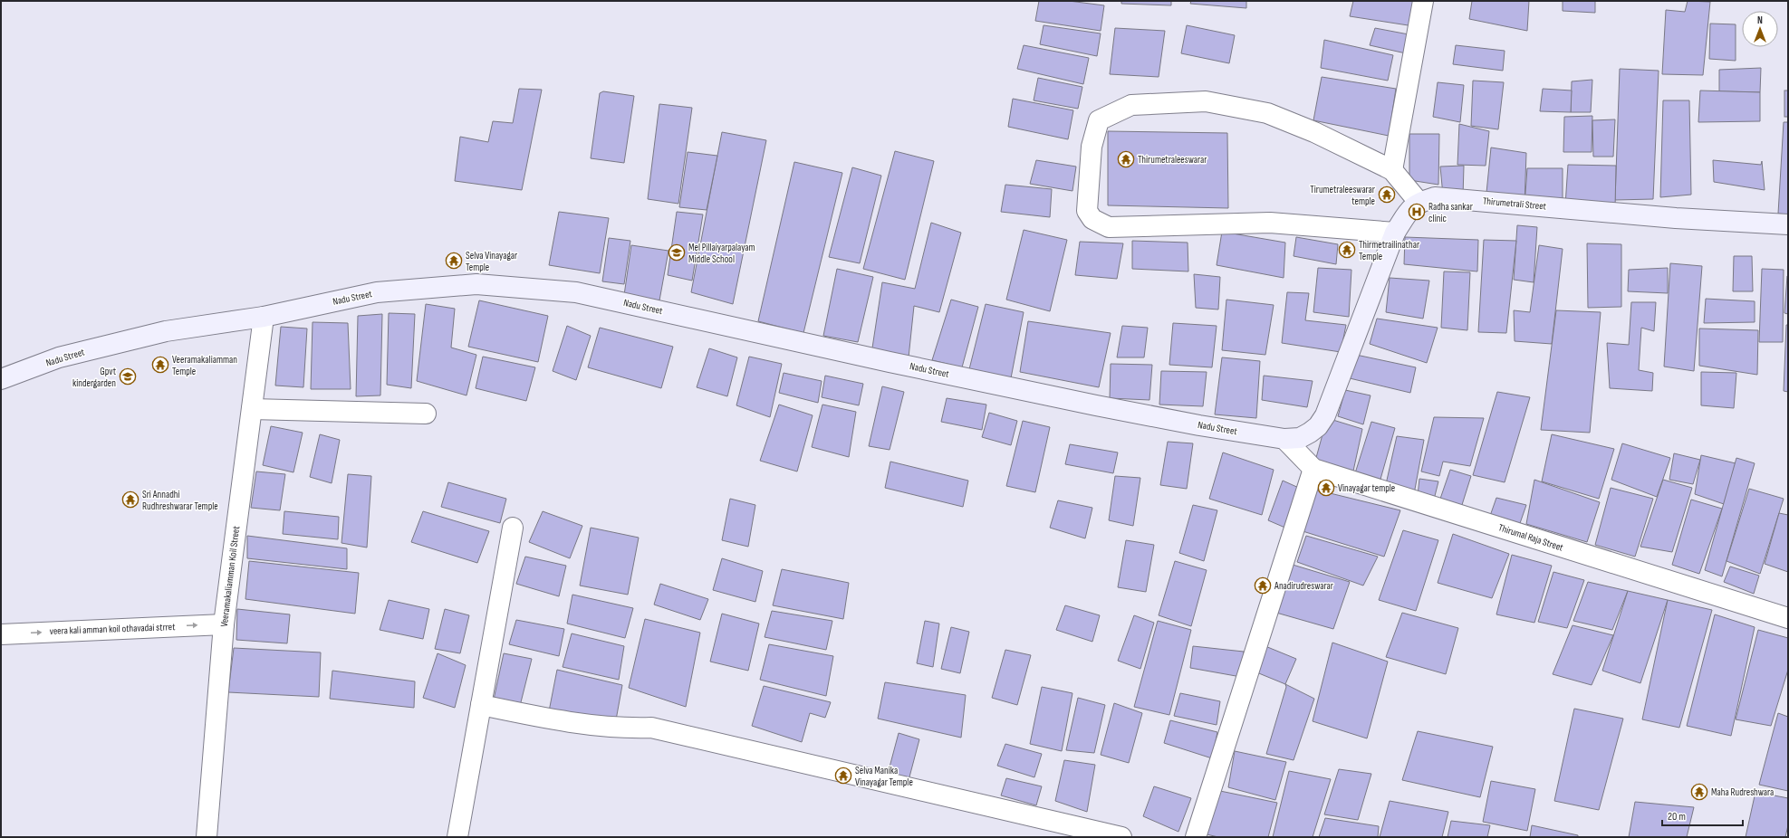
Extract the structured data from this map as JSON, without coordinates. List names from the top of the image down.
{
  "streets": {
    "main road": ["Thirumetrali Street", "Nadu Street"],
    "street": ["Thirumal Raja Street", "Veeramakaliamman Koil Street", "veera kali amman koil othavadai strret"]
  },
  "crossings": [
    ["Nadu Street", "Thirumal Raja Street"],
    ["Nadu Street", "Veeramakaliamman Koil Street"],
    ["Veeramakaliamman Koil Street", "veera kali amman koil othavadai strret"]
  ],
  "one_way": ["veera kali amman koil othavadai strret"],
  "places": {
    "temple": [
      "Thirumetraleeswarar",
      "Tirumetraleeswarar temple",
      "Thirmetrailinathar Temple",
      "Selva Vinayagar Temple",
      "Veeramakaliamman Temple",
      "Vinayagar temple",
      "Sri Annadhi Rudhreshwarar Temple",
      "Anadirudreswarar",
      "Selva Manika Vinayagar Temple",
      "Maha Rudreshwara"
    ],
    "hospital": ["Radha sankar clinic"],
    "school or university": ["Mel Pillaiyarpalayam Middle School", "Gpvt kindergarden"]
  },
  "scale_bar": "20 m",
  "north": "top"
}
